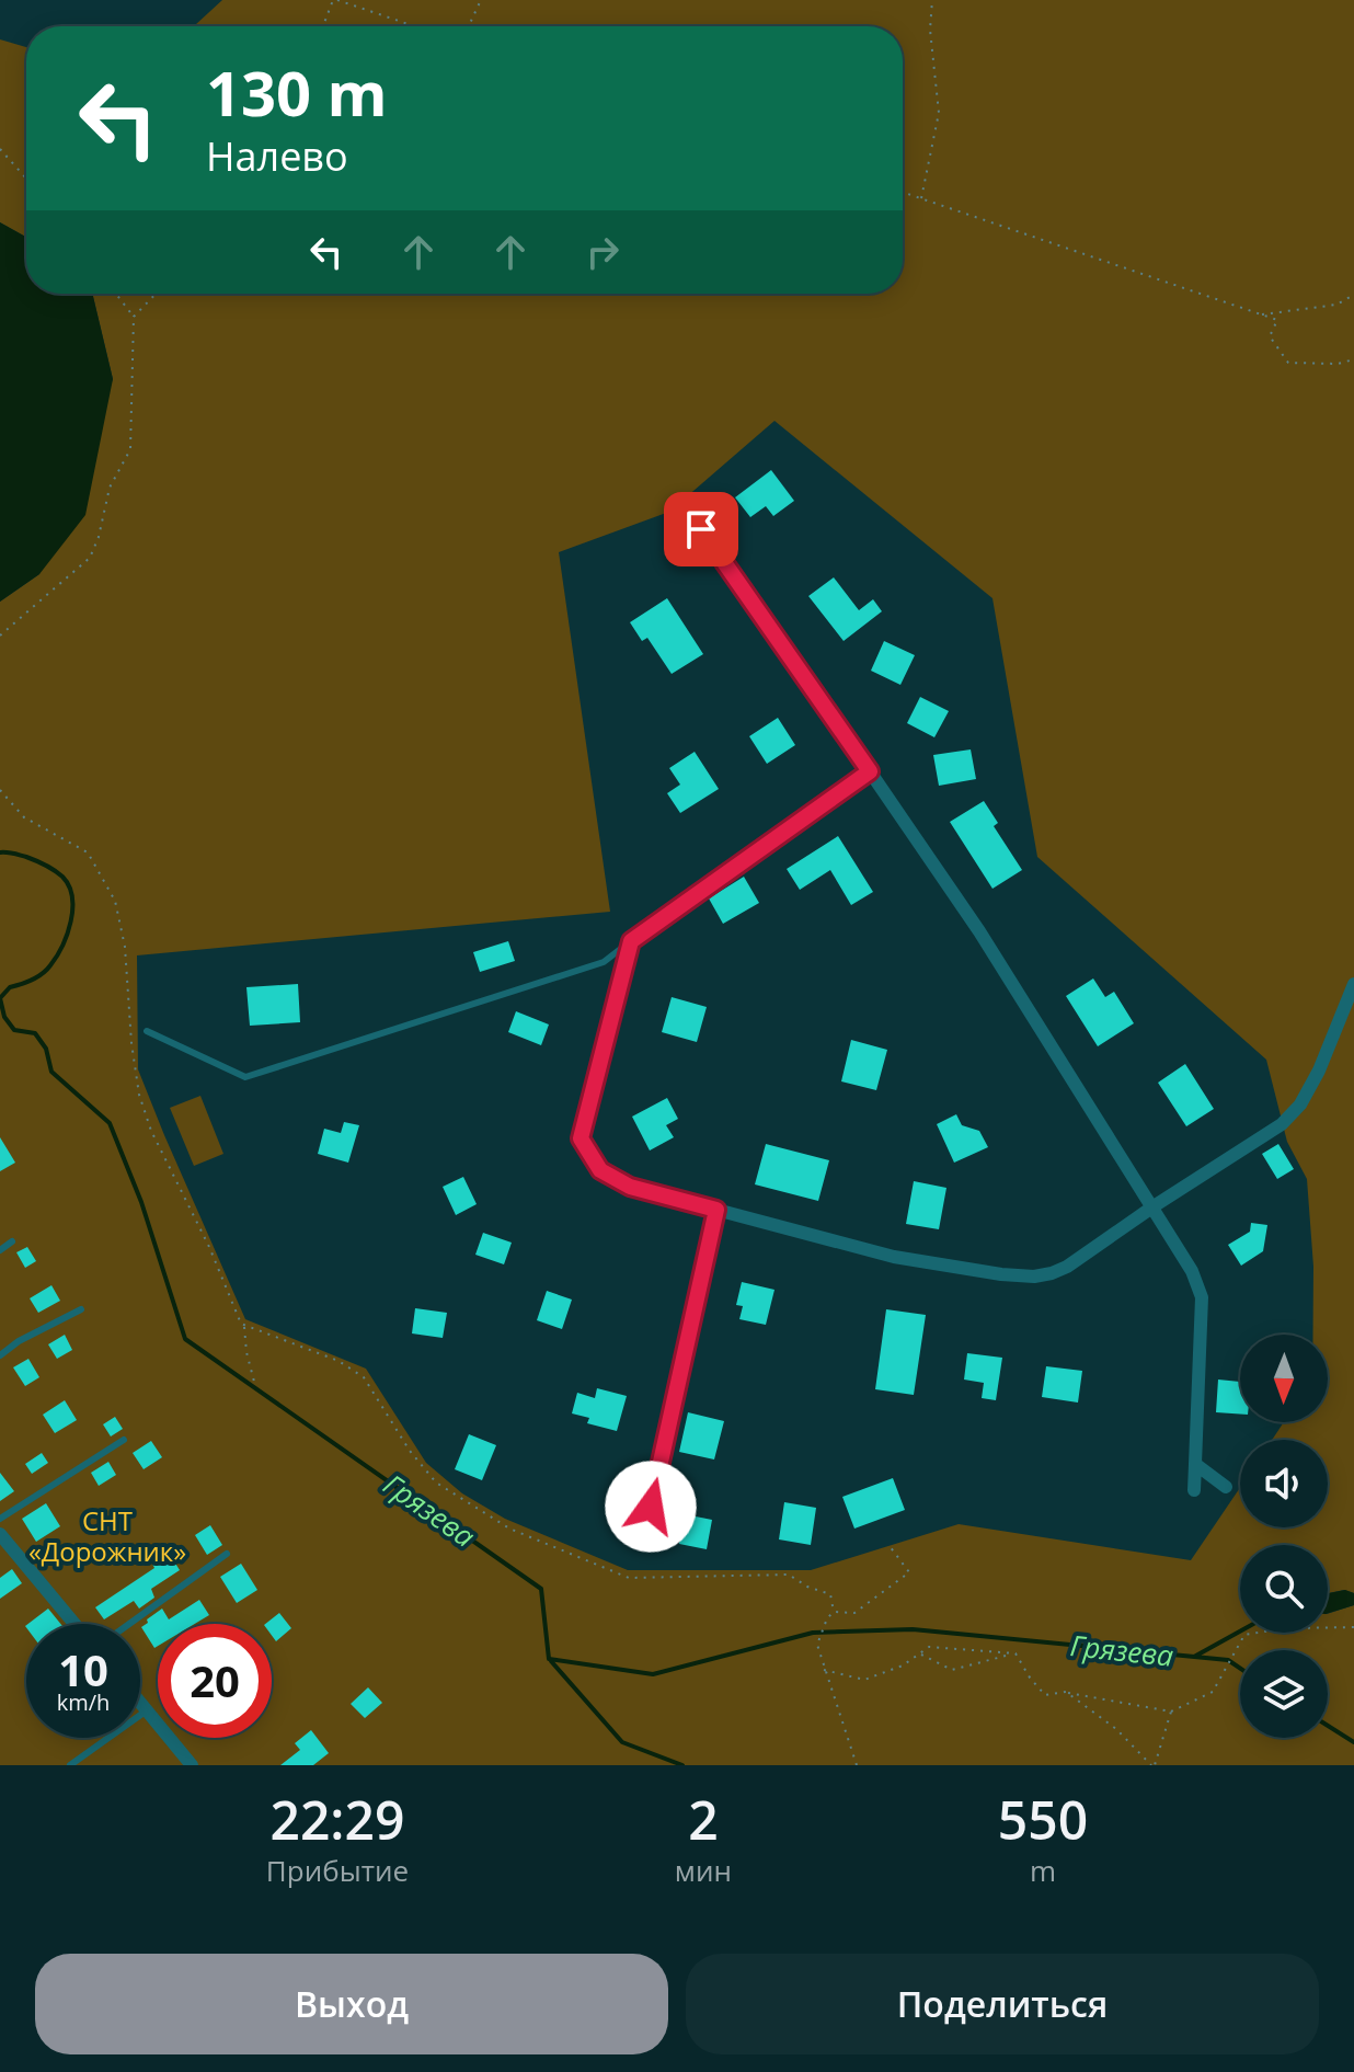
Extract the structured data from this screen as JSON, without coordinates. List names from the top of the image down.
{
  "water": ["Грязева"],
  "parks": ["СНТ «Дорожник»"],
  "north": "bottom",
  "page": {
    "turn": ["130 m", "Налево"],
    "speed": "10 km/h",
    "limit": "20",
    "eta": [
      "22:29",
      "Прибытие",
      "2",
      "мин",
      "550",
      "m"
    ],
    "buttons": ["Выход", "Поделиться"]
  }
}
